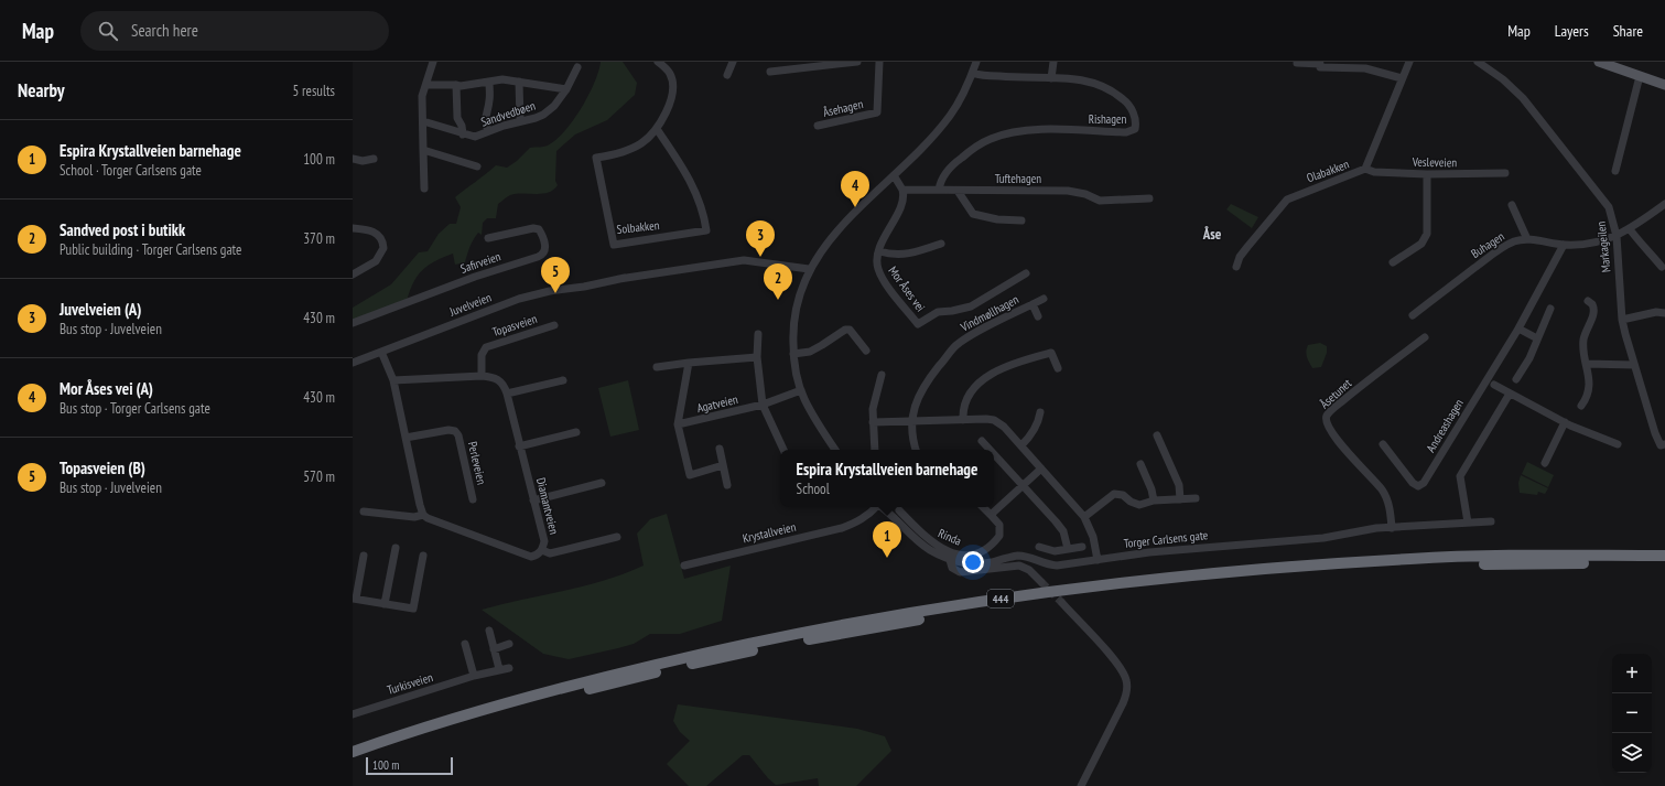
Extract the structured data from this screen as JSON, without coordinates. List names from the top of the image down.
{
  "streets": {
    "highway": ["444"],
    "street": [
      "Åsehagen",
      "Sandvedbøen",
      "Rishagen",
      "Vesleveien",
      "Olabakken",
      "Tuftehagen",
      "Solbakken",
      "Buhagen",
      "Markageilen",
      "Safirveien",
      "Mor Åses vei",
      "Juvelveien",
      "Vindmøllhagen",
      "Topasveien",
      "Åsetunet",
      "Agatveien",
      "Andreashagen",
      "Perleveien",
      "Diamantveien",
      "Krystallveien",
      "Rinda",
      "Torger Carlsens gate",
      "Turkisveien"
    ]
  },
  "crossings": [
    ["Rishagen", "Tuftehagen"],
    ["Vesleveien", "Olabakken"],
    ["Tuftehagen", "Mor Åses vei"],
    ["Buhagen", "Markageilen"],
    ["Buhagen", "Andreashagen"],
    ["Topasveien", "Diamantveien"],
    ["Åsetunet", "Torger Carlsens gate"]
  ],
  "districts": ["Åse"],
  "scale_bar": "100 m",
  "page": {
    "header": "Map",
    "search": "Search here",
    "nav": ["Map", "Layers", "Share"],
    "heading": ["Nearby", "5 results"],
    "list": [
      {
        "mark": "1",
        "name": "Espira Krystallveien barnehage",
        "note": "School · Torger Carlsens gate",
        "value": "100 m"
      },
      {
        "mark": "2",
        "name": "Sandved post i butikk",
        "note": "Public building · Torger Carlsens gate",
        "value": "370 m"
      },
      {
        "mark": "3",
        "name": "Juvelveien (A)",
        "note": "Bus stop · Juvelveien",
        "value": "430 m"
      },
      {
        "mark": "4",
        "name": "Mor Åses vei (A)",
        "note": "Bus stop · Torger Carlsens gate",
        "value": "430 m"
      },
      {
        "mark": "5",
        "name": "Topasveien (B)",
        "note": "Bus stop · Juvelveien",
        "value": "570 m"
      }
    ],
    "pins": [
      "4",
      "3",
      "5",
      "2",
      "1"
    ],
    "popup": ["Espira Krystallveien barnehage", "School"],
    "map_buttons": ["+", "−"],
    "scale": "100 m"
  }
}
